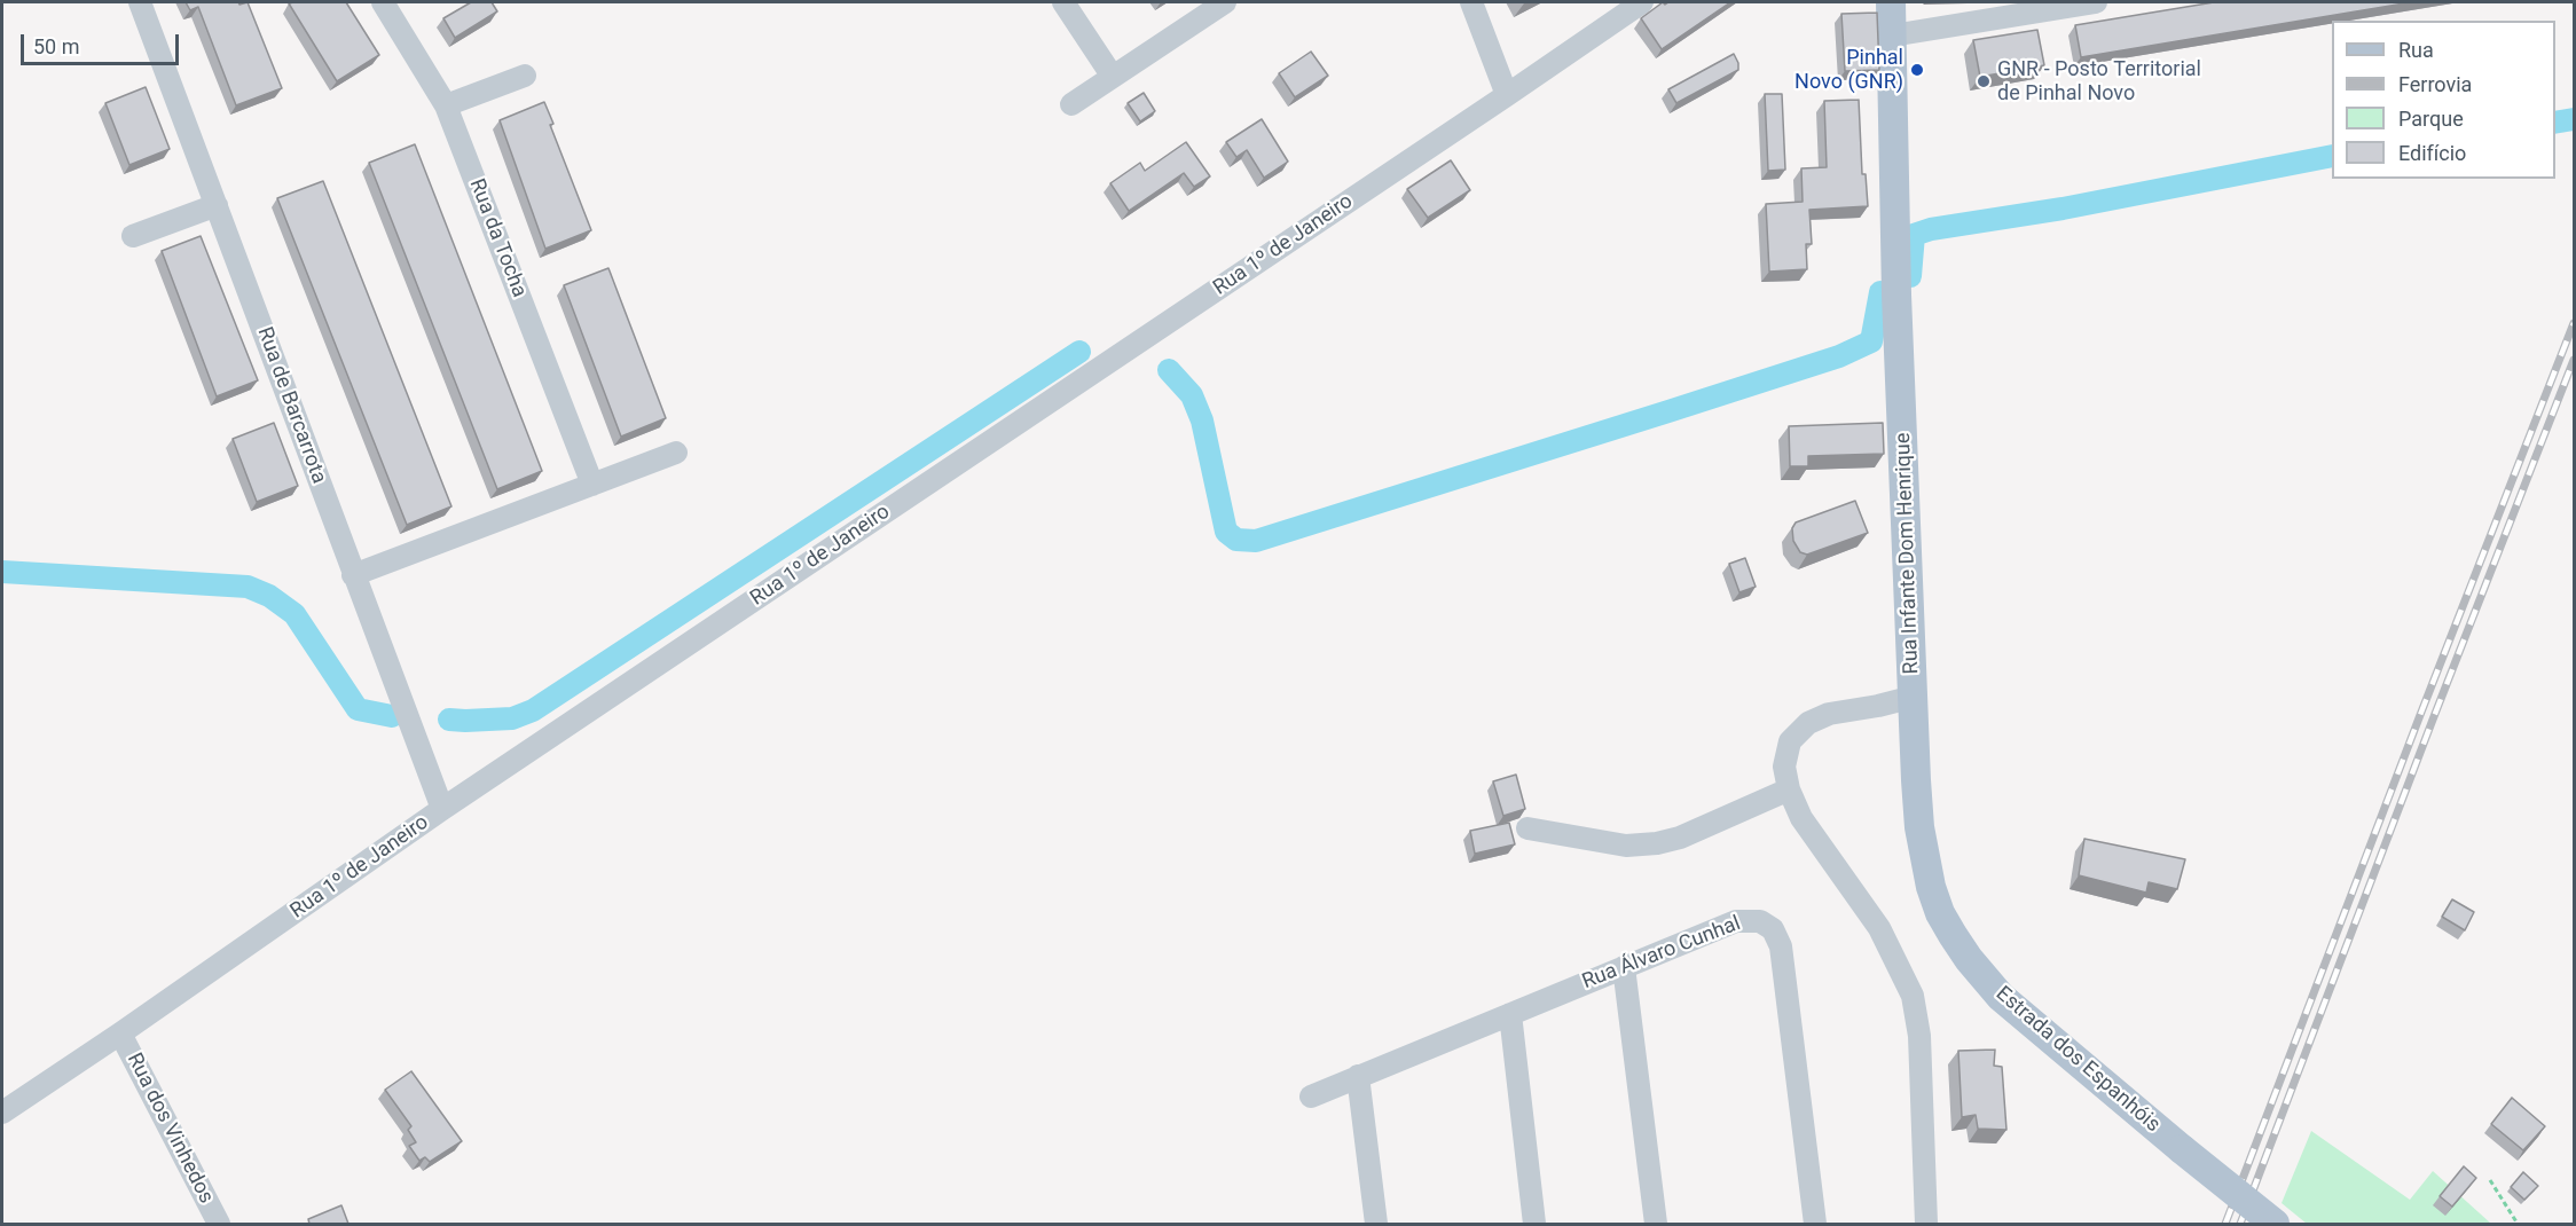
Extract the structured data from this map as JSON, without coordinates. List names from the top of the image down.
{
  "streets": {
    "main road": ["Rua Infante Dom Henrique", "Estrada dos Espanhóis"],
    "street": [
      "Rua da Tocha",
      "Rua 1º de Janeiro",
      "Rua de Barcarrota",
      "Rua Álvaro Cunhal",
      "Rua dos Vinhedos"
    ]
  },
  "crossings": [
    ["Rua 1º de Janeiro", "Rua de Barcarrota"],
    ["Rua 1º de Janeiro", "Rua dos Vinhedos"],
    ["Rua Infante Dom Henrique", "Estrada dos Espanhóis"]
  ],
  "places": ["Pinhal Novo (GNR)", "GNR - Posto Territorial de Pinhal Novo"],
  "legend": [
    "Rua",
    "Ferrovia",
    "Parque",
    "Edifício"
  ],
  "scale_bar": "50 m"
}
